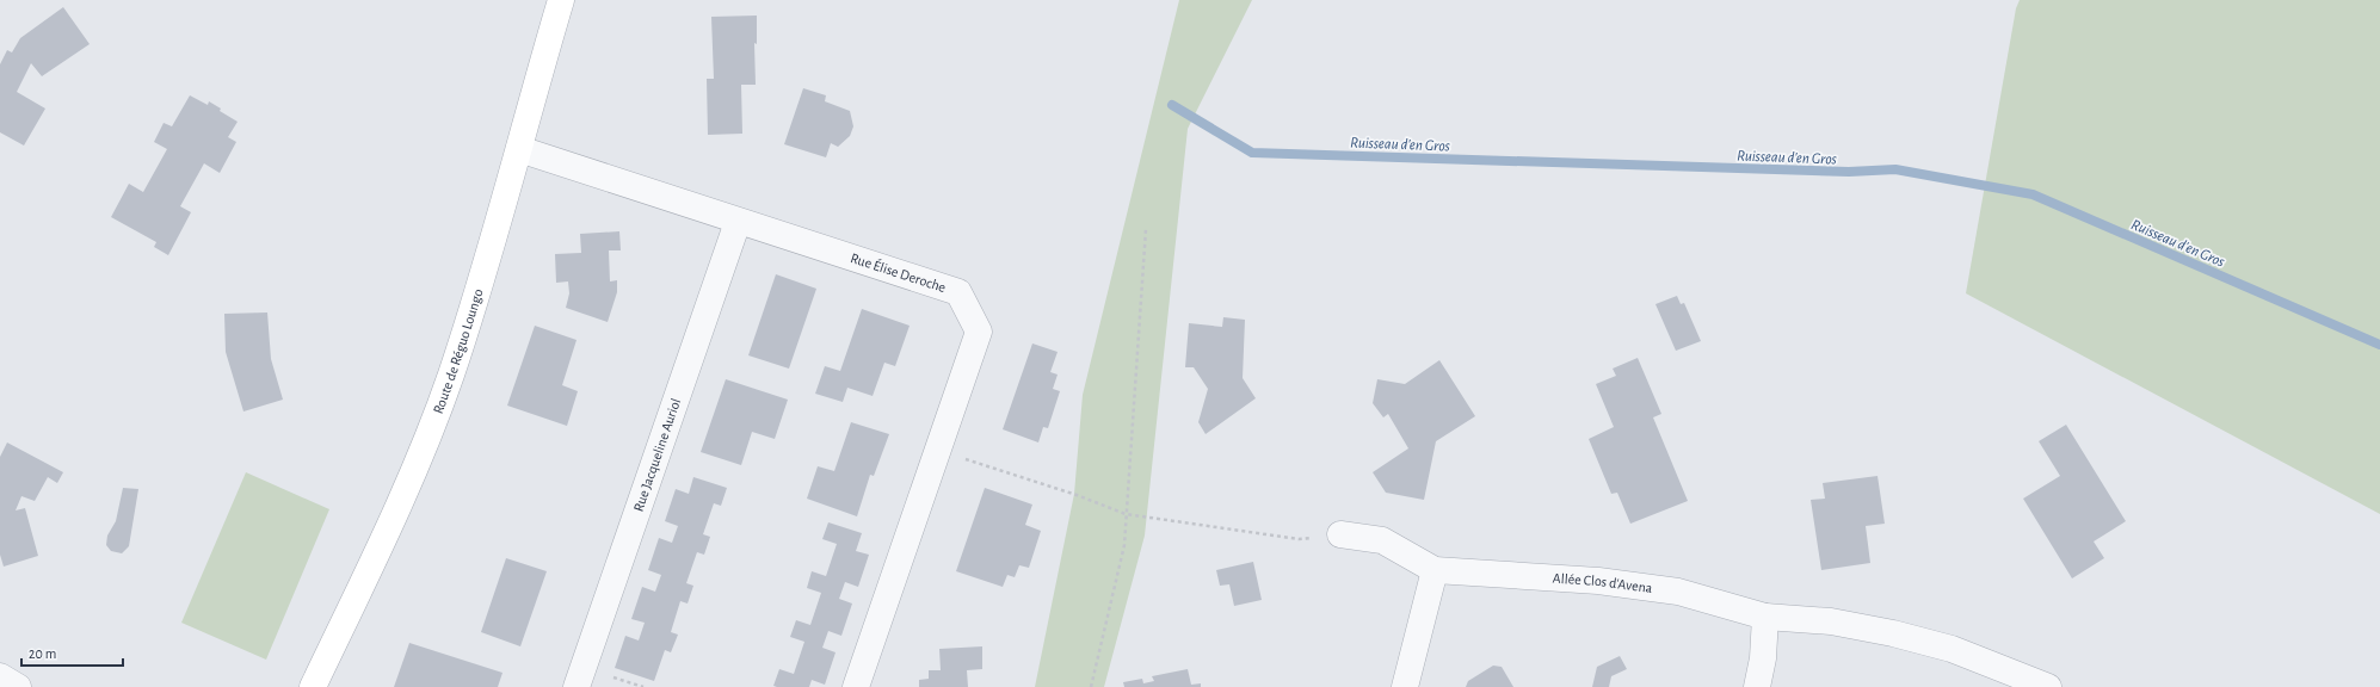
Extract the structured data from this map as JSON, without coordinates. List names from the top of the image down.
{
  "streets": {
    "street": [
      "Rue Élise Deroche",
      "Route de Réguo Loungo",
      "Rue Jacqueline Auriol",
      "Allée Clos d'Avena"
    ]
  },
  "crossings": [
    ["Rue Élise Deroche", "Route de Réguo Loungo"],
    ["Rue Élise Deroche", "Rue Jacqueline Auriol"]
  ],
  "water": ["Ruisseau d'en Gros"],
  "scale_bar": "20 m"
}
